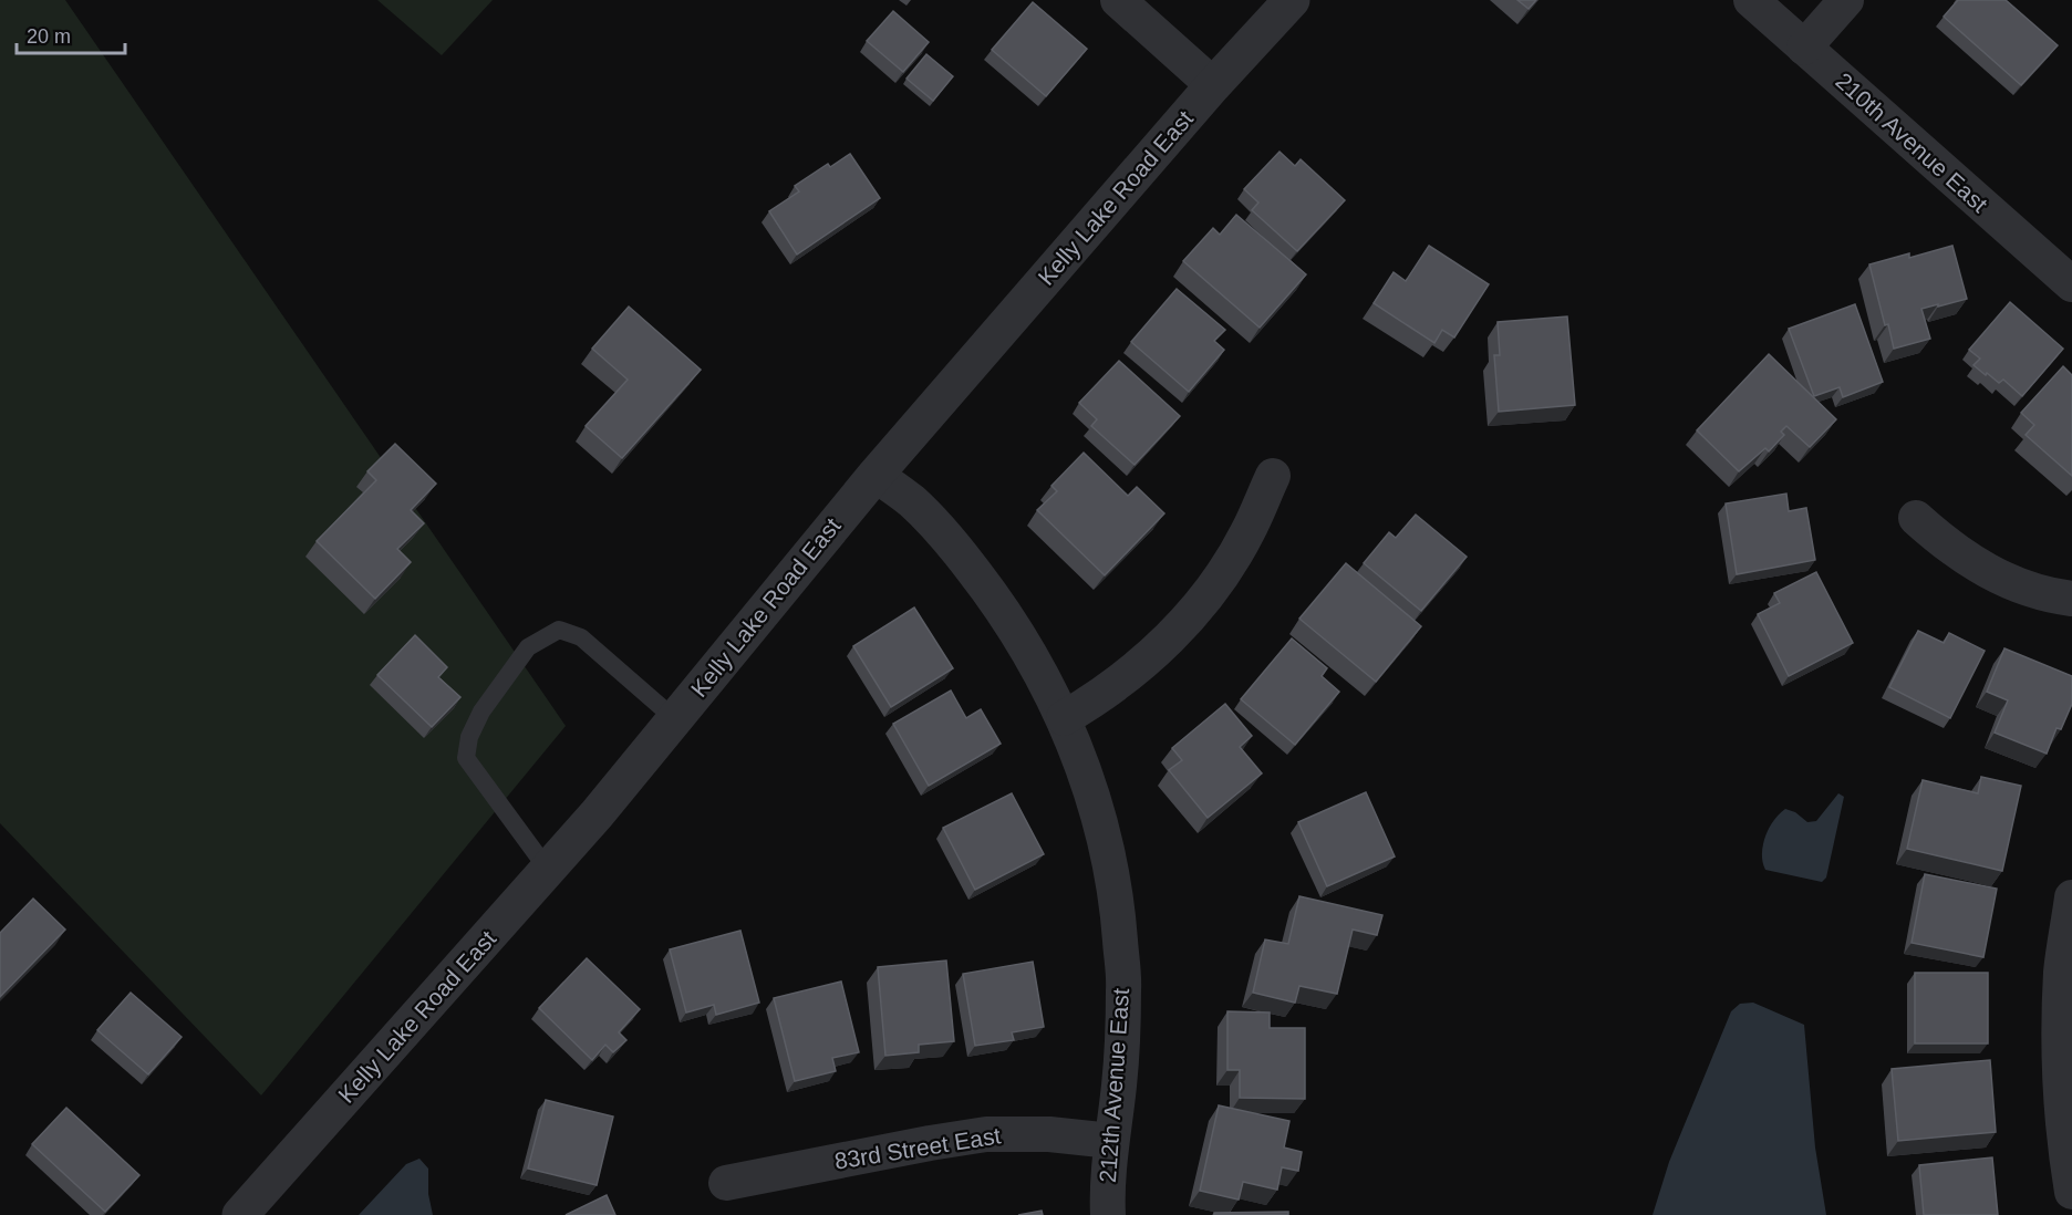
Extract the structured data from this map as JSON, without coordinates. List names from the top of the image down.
{
  "streets": {
    "street": [
      "210th Avenue East",
      "Kelly Lake Road East",
      "212th Avenue East",
      "83rd Street East"
    ]
  },
  "crossings": [
    ["Kelly Lake Road East", "212th Avenue East"],
    ["212th Avenue East", "83rd Street East"]
  ],
  "scale_bar": "20 m"
}
